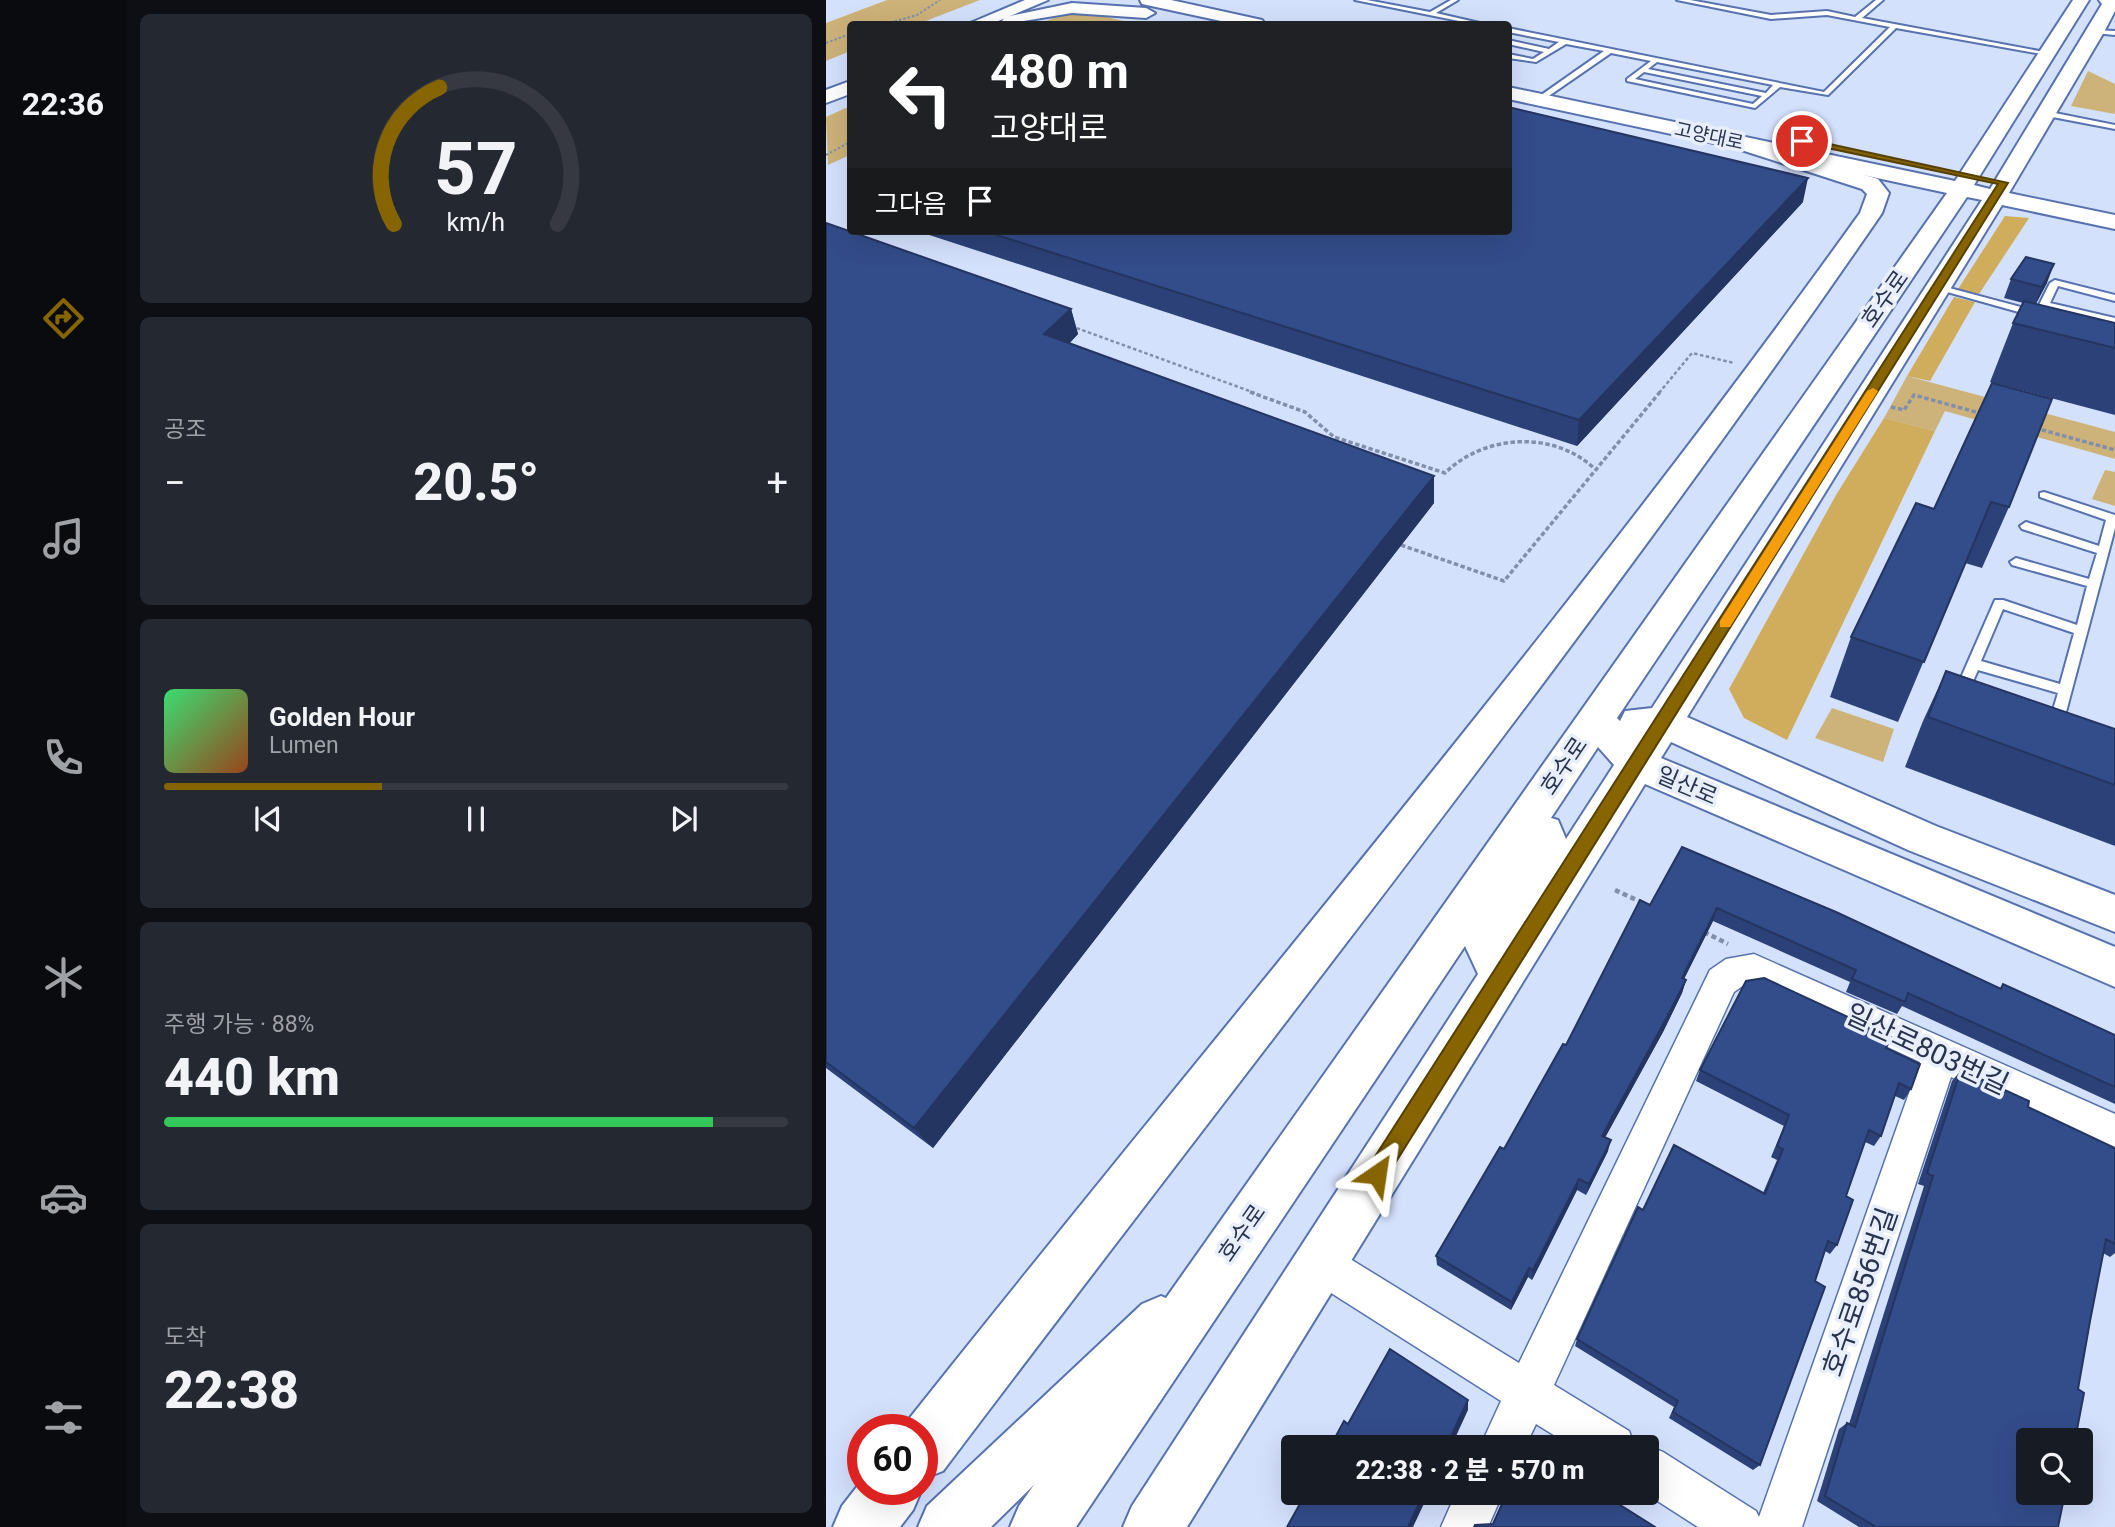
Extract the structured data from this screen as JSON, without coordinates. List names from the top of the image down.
{
  "streets": {
    "main road": ["고양대로", "호수로", "일산로"],
    "street": ["일산로803번길", "호수로856번길"]
  },
  "crossings": [
    ["고양대로", "호수로"],
    ["호수로", "일산로"],
    ["일산로803번길", "호수로856번길"]
  ],
  "page": {
    "tabs": "22:36",
    "turn": ["480 m", "고양대로"],
    "then": "그다음",
    "tile": [
      "공조",
      ["주행 가능 · 88%", "440 km"],
      ["도착", "22:38"]
    ],
    "heat": ["−", "20.5°", "+"],
    "song": ["Golden Hour", "Lumen"],
    "limit": "60",
    "trip": "22:38 · 2 분 · 570 m",
    "gauge": ["57", "km/h"]
  }
}
